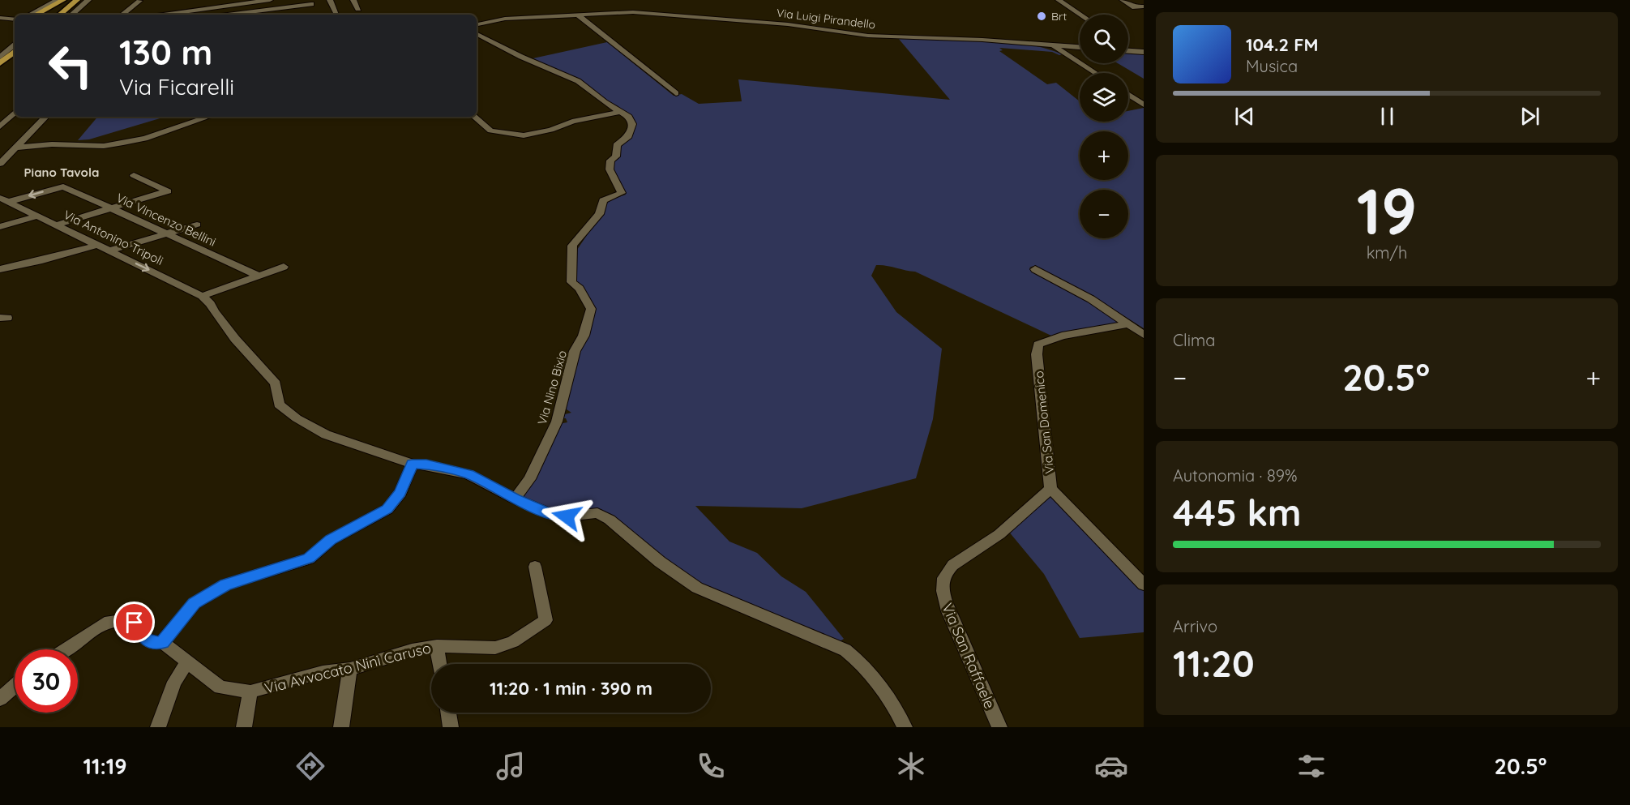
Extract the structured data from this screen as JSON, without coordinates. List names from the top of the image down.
{
  "streets": {
    "street": [
      "Via Luigi Pirandello",
      "Via Vincenzo Bellini",
      "Via Antonino Tripoli",
      "Via Nino Bixio",
      "Via San Domenico",
      "Via San Raffaele",
      "Via Avvocato Ninì Caruso"
    ]
  },
  "crossings": [
    ["Via Vincenzo Bellini", "Via Antonino Tripoli"],
    ["Via Antonino Tripoli", "Via Nino Bixio"],
    ["Via San Domenico", "Via San Raffaele"]
  ],
  "districts": ["Piano Tavola"],
  "places": ["Brt"],
  "page": {
    "map_buttons": ["+", "−"],
    "turn": ["130 m", "Via Ficarelli"],
    "song": ["104.2 FM", "Musica"],
    "tile": [
      ["19", "km/h"],
      "Clima",
      ["Autonomia · 89%", "445 km"],
      ["Arrivo", "11:20"]
    ],
    "heat": ["−", "20.5°", "+"],
    "limit": "30",
    "trip": "11:20 · 1 min · 390 m",
    "tabs": ["11:19", "20.5°"]
  }
}
